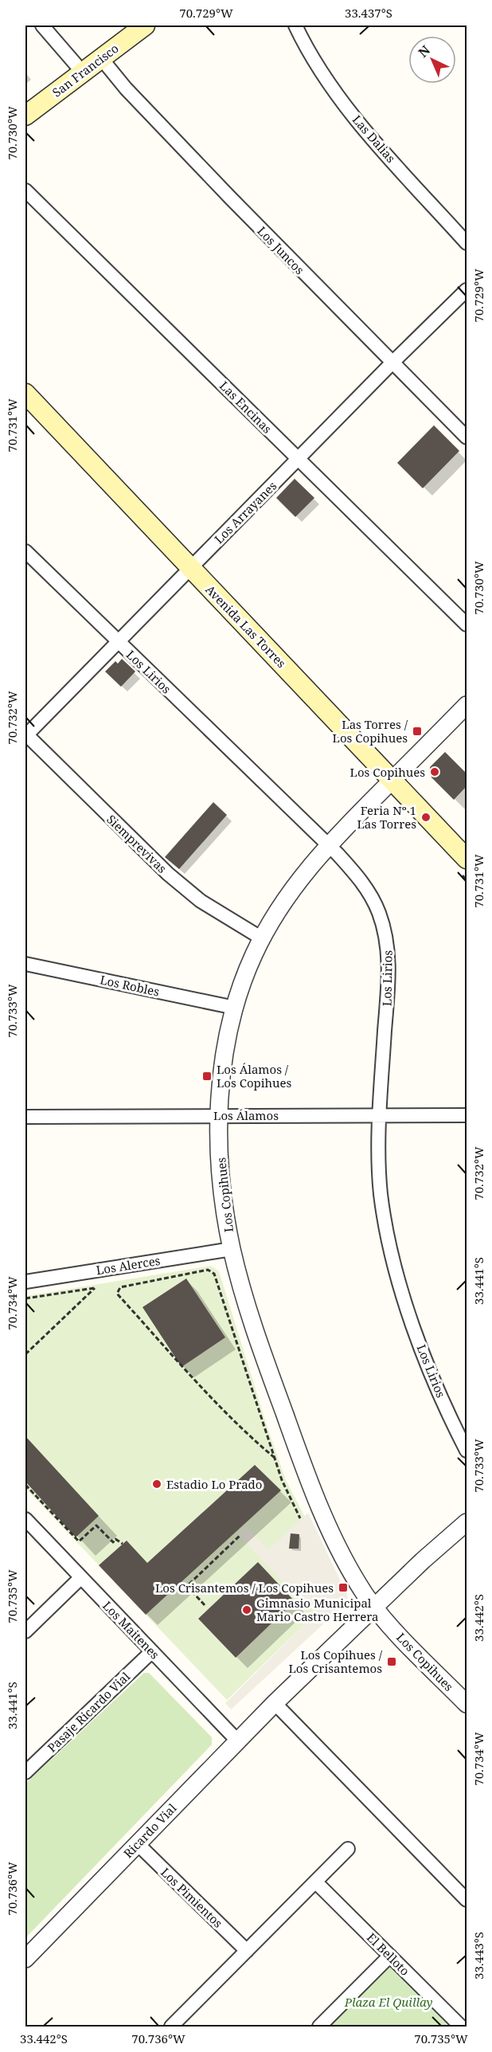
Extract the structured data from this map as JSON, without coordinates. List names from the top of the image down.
{
  "streets": {
    "main road": ["San Francisco", "Avenida Las Torres"],
    "street": [
      "Las Dalias",
      "Los Juncos",
      "Las Encinas",
      "Los Arrayanes",
      "Los Lirios",
      "Siemprevivas",
      "Los Robles",
      "Los Álamos",
      "Los Copihues",
      "Los Alerces",
      "Los Maitenes",
      "Pasaje Ricardo Vial",
      "Ricardo Vial",
      "Los Pimientos",
      "El Belloto"
    ]
  },
  "crossings": [
    ["San Francisco", "Los Juncos"],
    ["Los Juncos", "Los Arrayanes"],
    ["Las Encinas", "Los Arrayanes"],
    ["Los Arrayanes", "Avenida Las Torres"],
    ["Los Arrayanes", "Los Lirios"],
    ["Los Arrayanes", "Siemprevivas"],
    ["Avenida Las Torres", "Los Copihues"],
    ["Los Lirios", "Los Álamos"],
    ["Los Lirios", "Los Copihues"],
    ["Siemprevivas", "Los Copihues"],
    ["Los Robles", "Los Copihues"],
    ["Los Álamos", "Los Copihues"],
    ["Los Copihues", "Los Alerces"],
    ["Los Copihues", "Ricardo Vial"],
    ["Los Maitenes", "Pasaje Ricardo Vial"],
    ["Los Maitenes", "Ricardo Vial"],
    ["Ricardo Vial", "Los Pimientos"]
  ],
  "parks": ["Plaza El Quillay"],
  "places": {
    "transit": [
      "Las Torres / Los Copihues",
      "Los Álamos / Los Copihues",
      "Los Crisantemos / Los Copihues",
      "Los Copihues / Los Crisantemos"
    ],
    "other": [
      "Los Copihues",
      "Feria Nº 1 Las Torres",
      "Estadio Lo Prado",
      "Gimnasio Municipal Mario Castro Herrera"
    ]
  },
  "north": "top left",
  "coordinates": [
    "70.729°W",
    "33.437°S",
    "70.730°W",
    "70.731°W",
    "70.732°W",
    "70.733°W",
    "33.441°S",
    "70.734°W",
    "70.735°W",
    "33.442°S",
    "70.736°W",
    "33.443°S"
  ]
}
